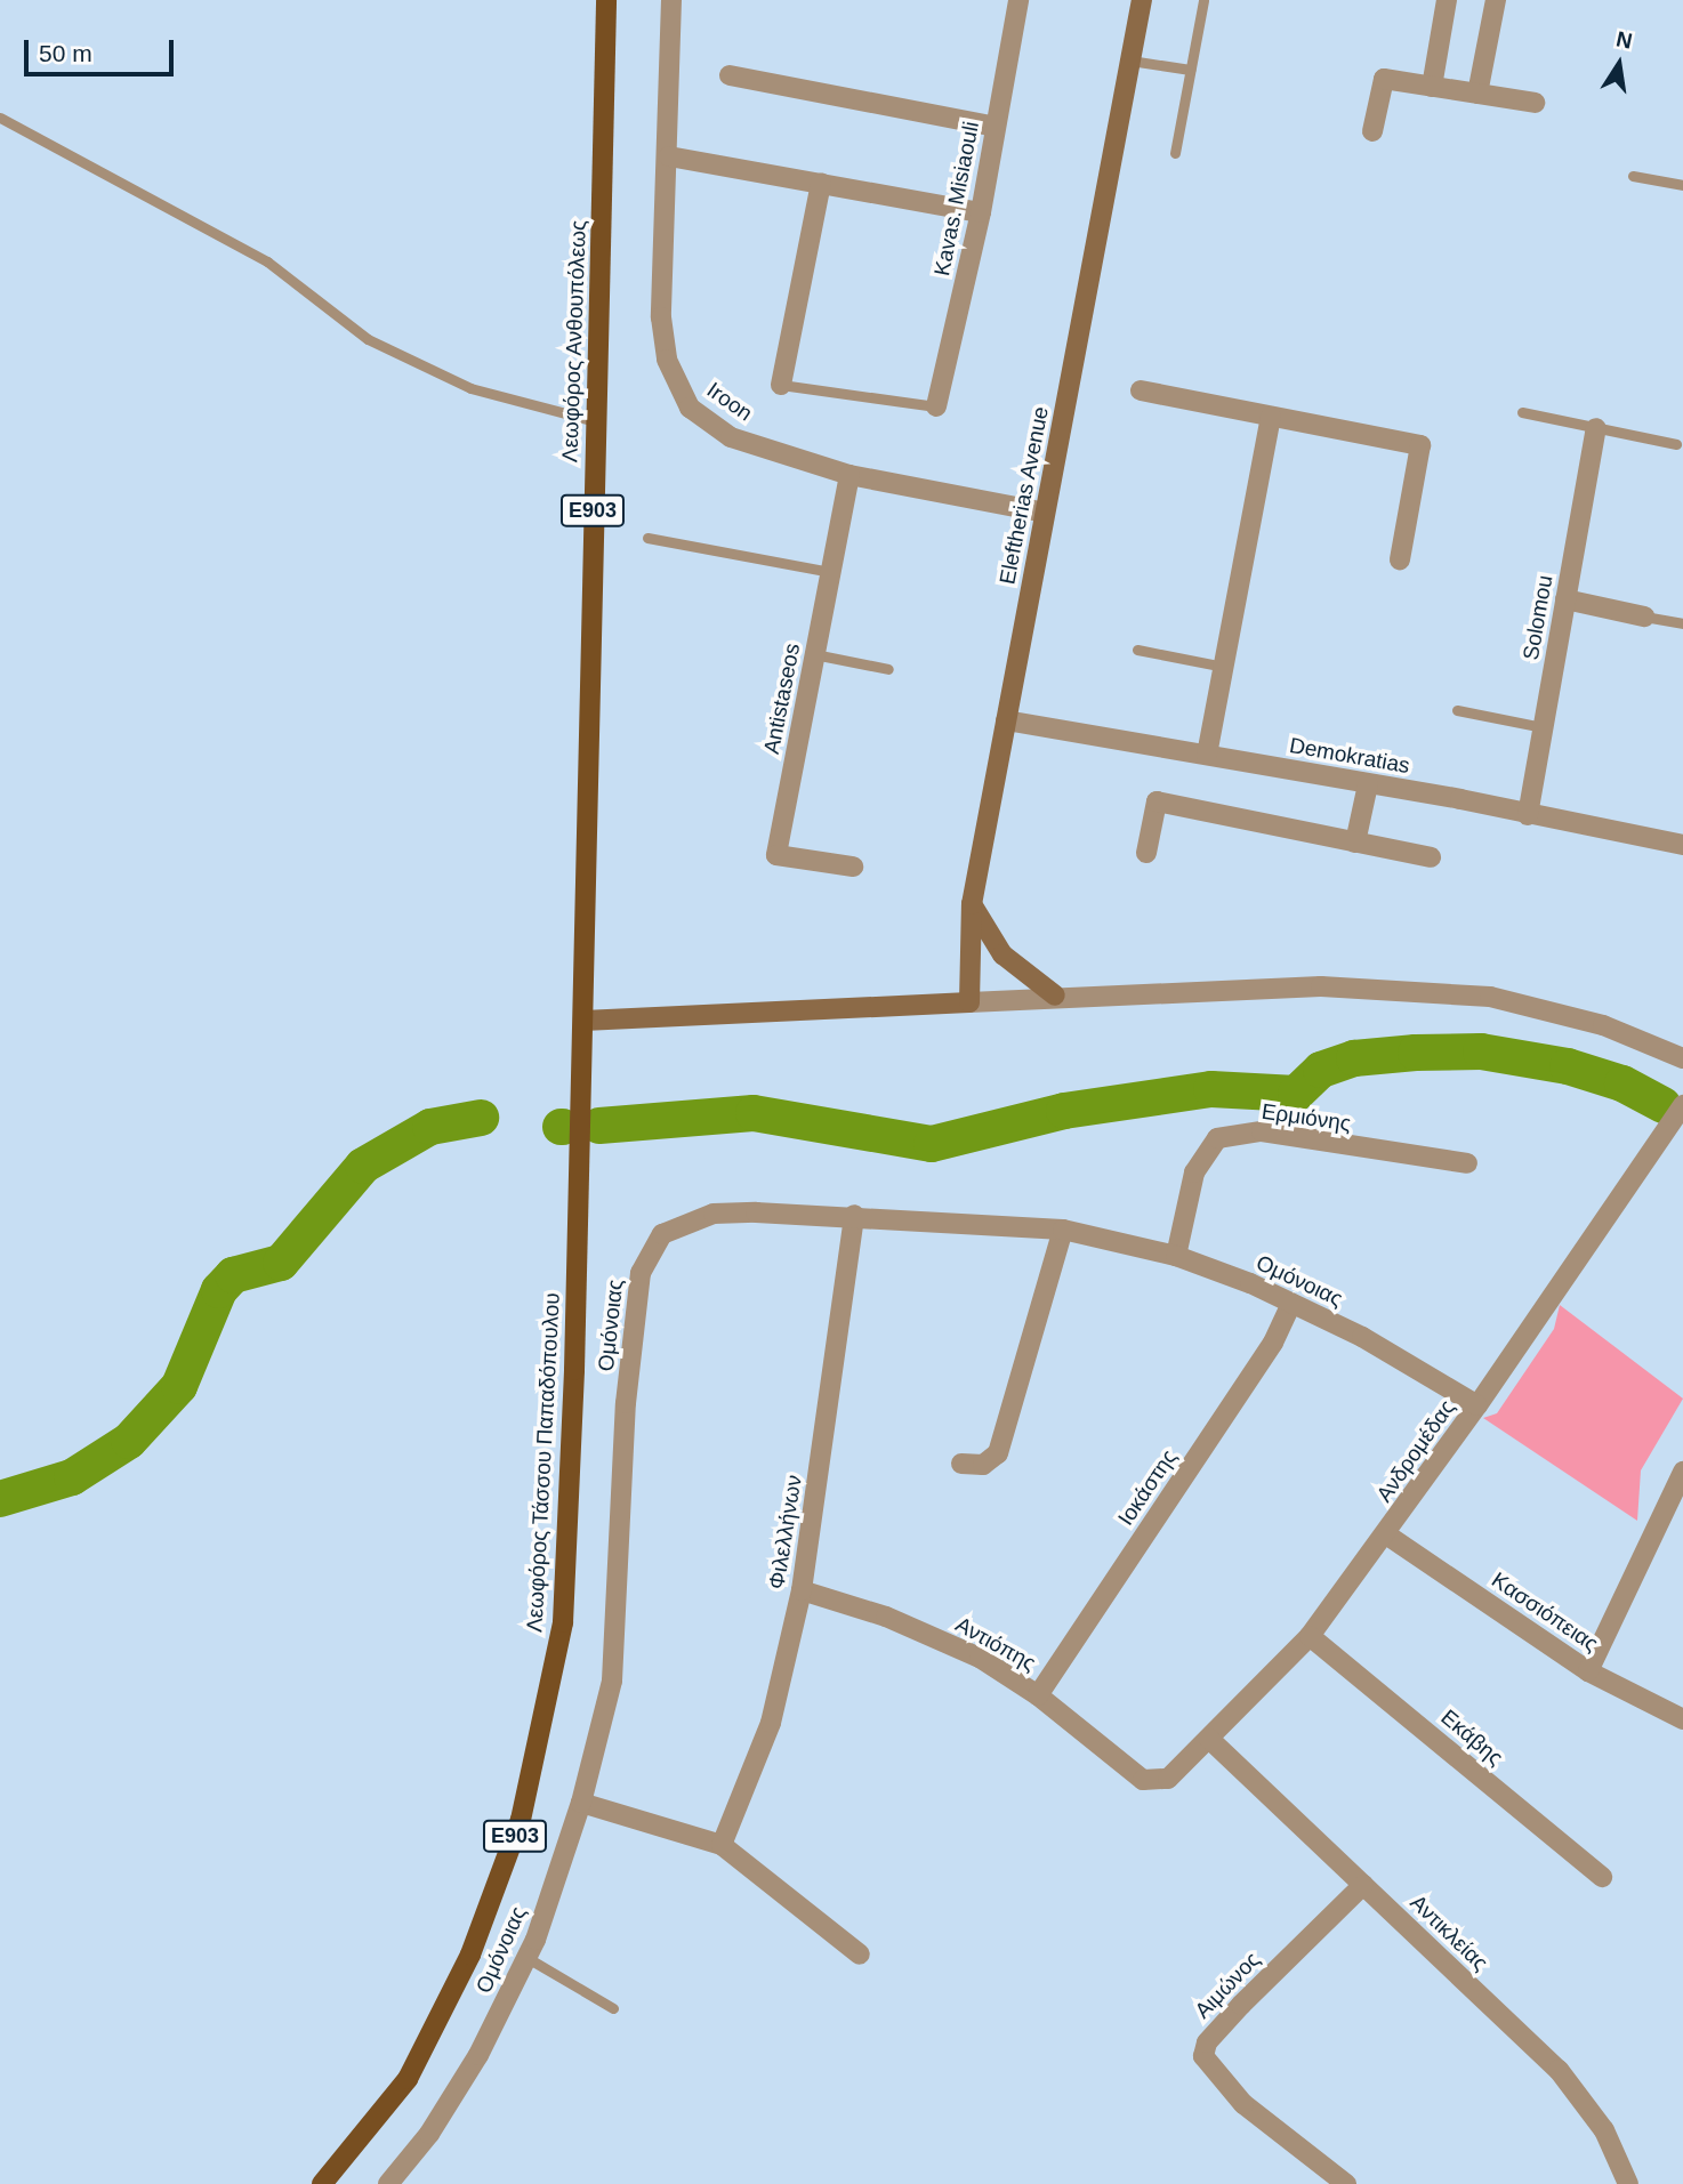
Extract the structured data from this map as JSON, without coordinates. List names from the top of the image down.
{
  "streets": {
    "main road": [
      "Λεωφόρος Ανθουπόλεως",
      "Eleftherias Avenue",
      "E903",
      "Λεωφόρος Τάσσου Παπαδόπουλου"
    ],
    "street": [
      "Kavas. Misiaouli",
      "Iroon",
      "Solomou",
      "Antistaseos",
      "Demokratias",
      "Ερμιόνης",
      "Ομόνοιας",
      "Ανδρομέδας",
      "Ιοκάστης",
      "Φιλελλήνων",
      "Κασσιόπειας",
      "Αντιόπης",
      "Εκάβης",
      "Αντικλείας",
      "Αιμώνος"
    ]
  },
  "crossings": [
    ["Λεωφόρος Ανθουπόλεως", "Λεωφόρος Τάσσου Παπαδόπουλου"],
    ["Iroon", "Eleftherias Avenue"],
    ["Iroon", "Antistaseos"],
    ["Eleftherias Avenue", "Demokratias"],
    ["Solomou", "Demokratias"],
    ["Ερμιόνης", "Ομόνοιας"],
    ["Ομόνοιας", "Ανδρομέδας"],
    ["Ομόνοιας", "Ιοκάστης"],
    ["Ομόνοιας", "Φιλελλήνων"],
    ["Ανδρομέδας", "Κασσιόπειας"],
    ["Ανδρομέδας", "Αντιόπης"],
    ["Ανδρομέδας", "Εκάβης"],
    ["Ανδρομέδας", "Αντικλείας"],
    ["Ιοκάστης", "Αντιόπης"],
    ["Φιλελλήνων", "Αντιόπης"],
    ["Αντικλείας", "Αιμώνος"]
  ],
  "scale_bar": "50 m",
  "north": "top"
}
